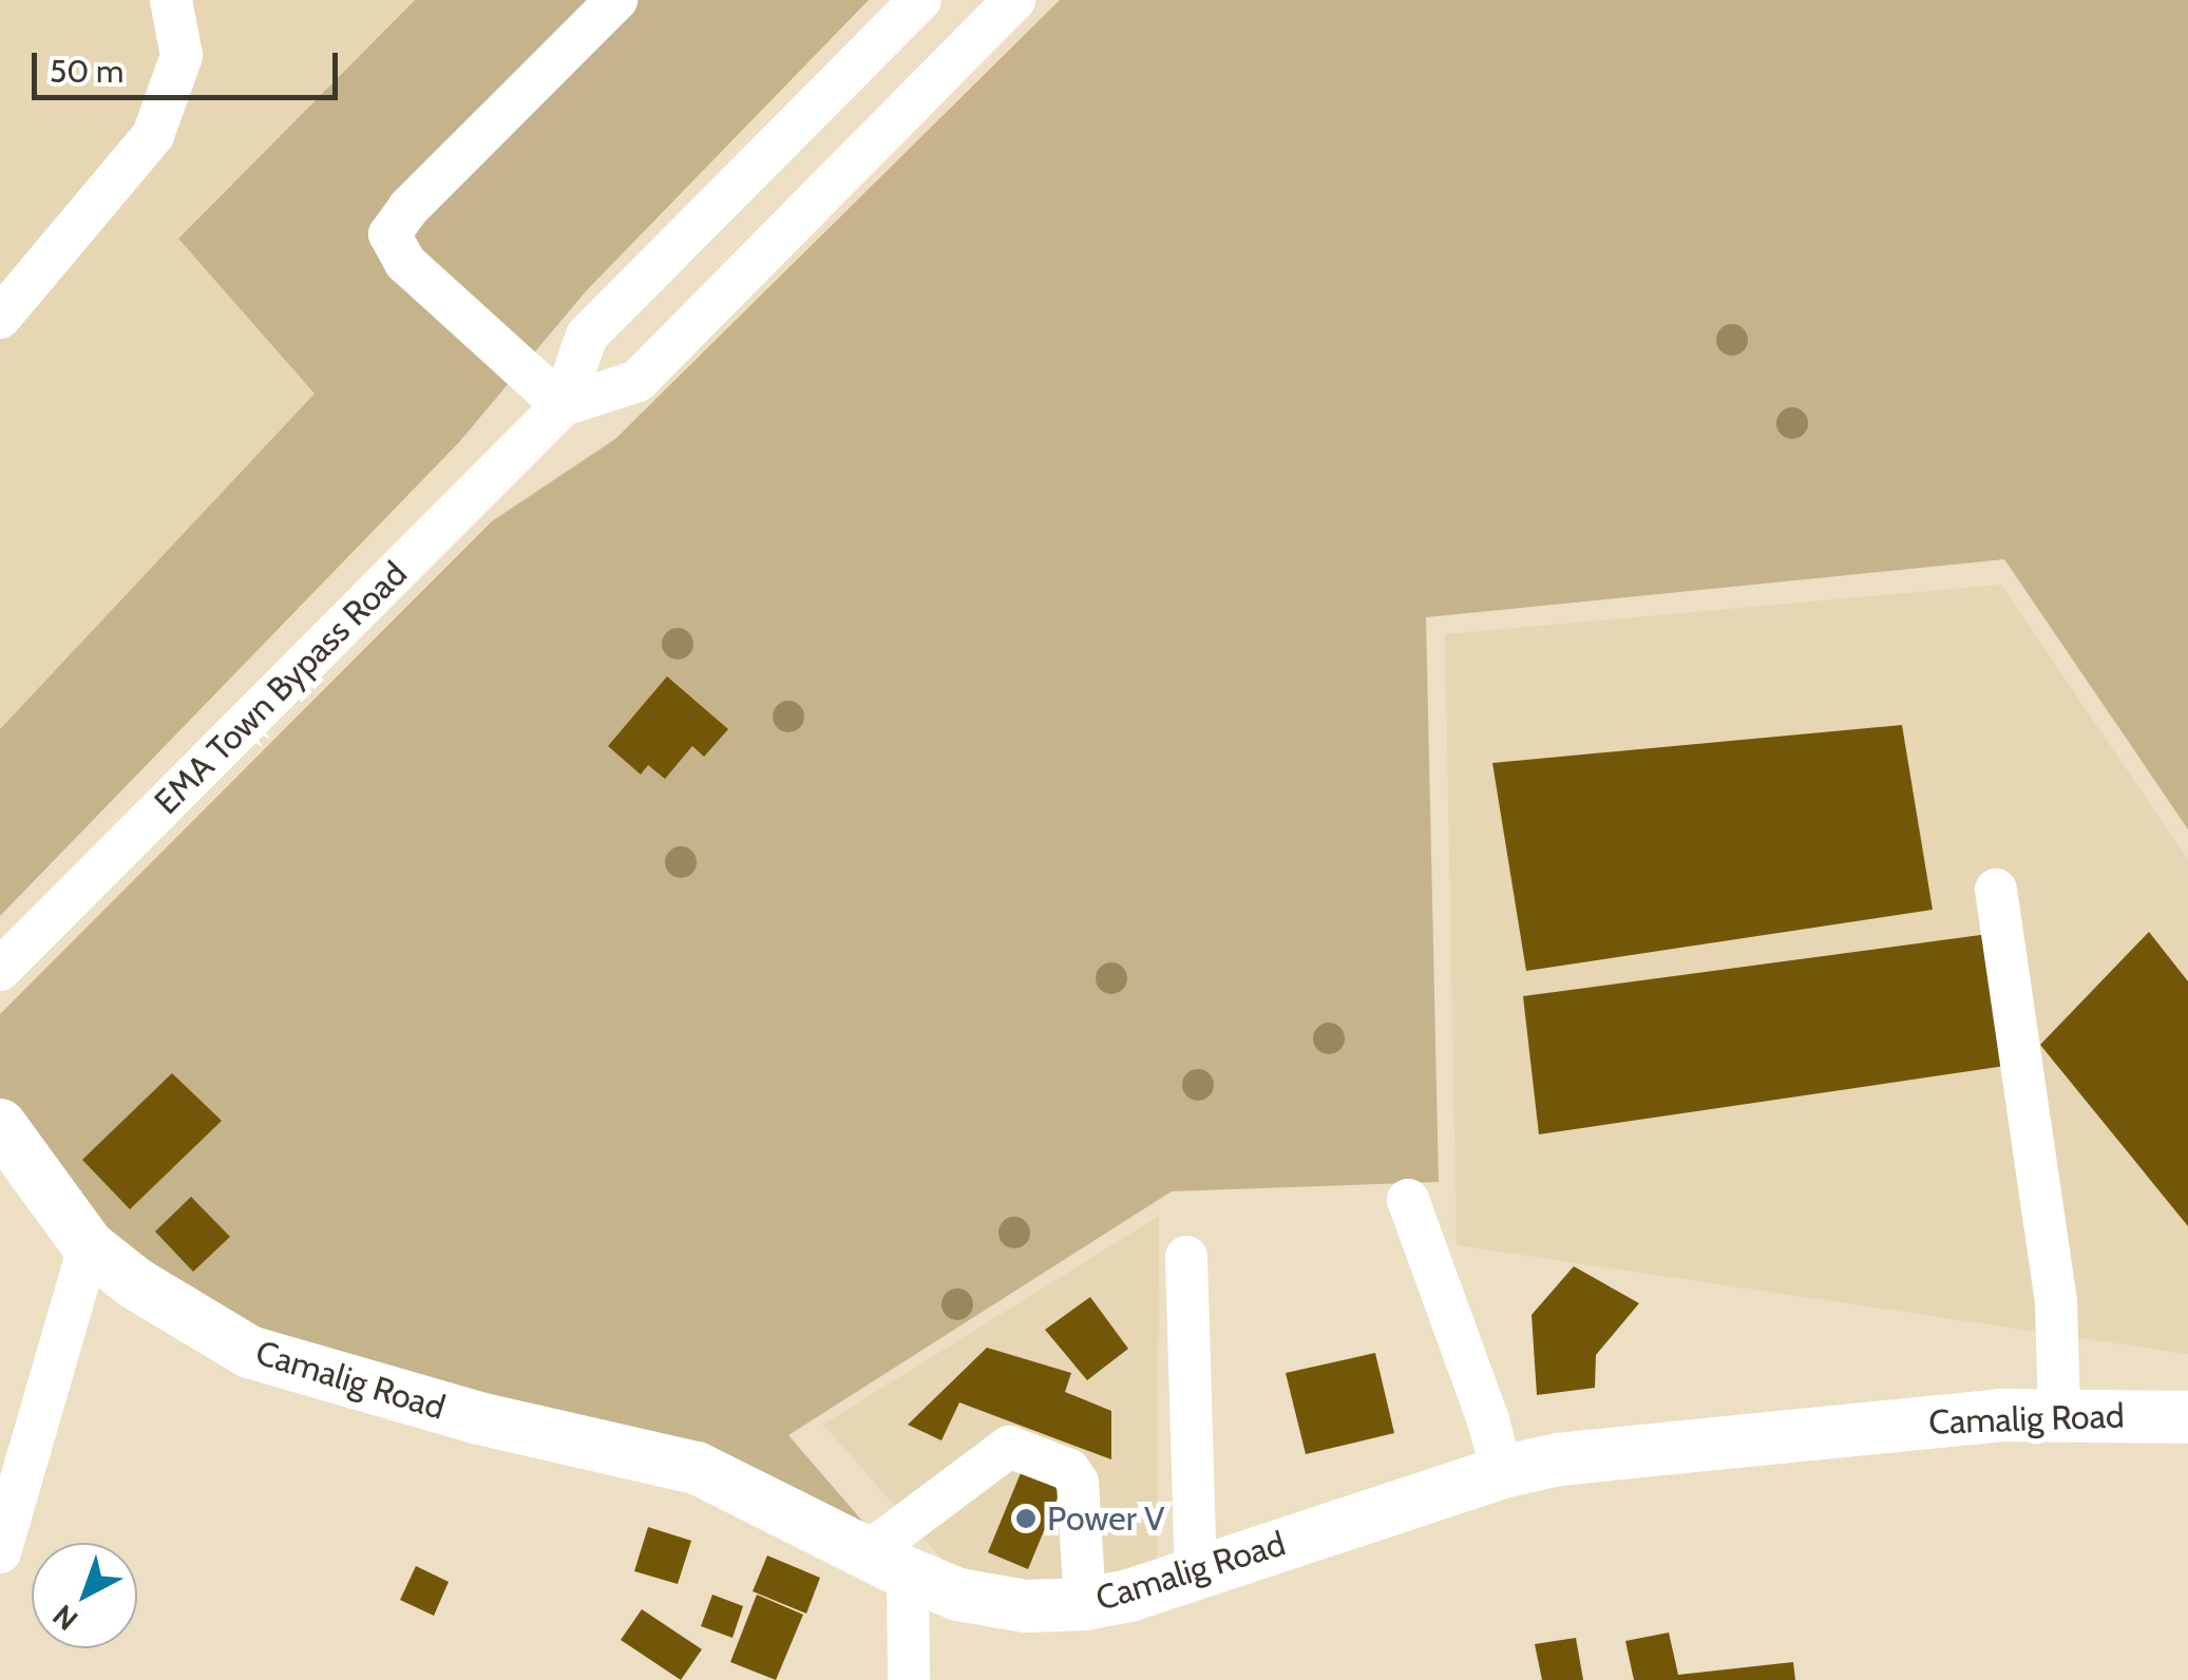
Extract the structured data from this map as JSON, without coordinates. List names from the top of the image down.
{
  "streets": {
    "main road": ["Camalig Road"],
    "street": ["EMA Town Bypass Road"]
  },
  "places": ["Power V"],
  "scale_bar": "50 m",
  "north": "bottom left"
}
